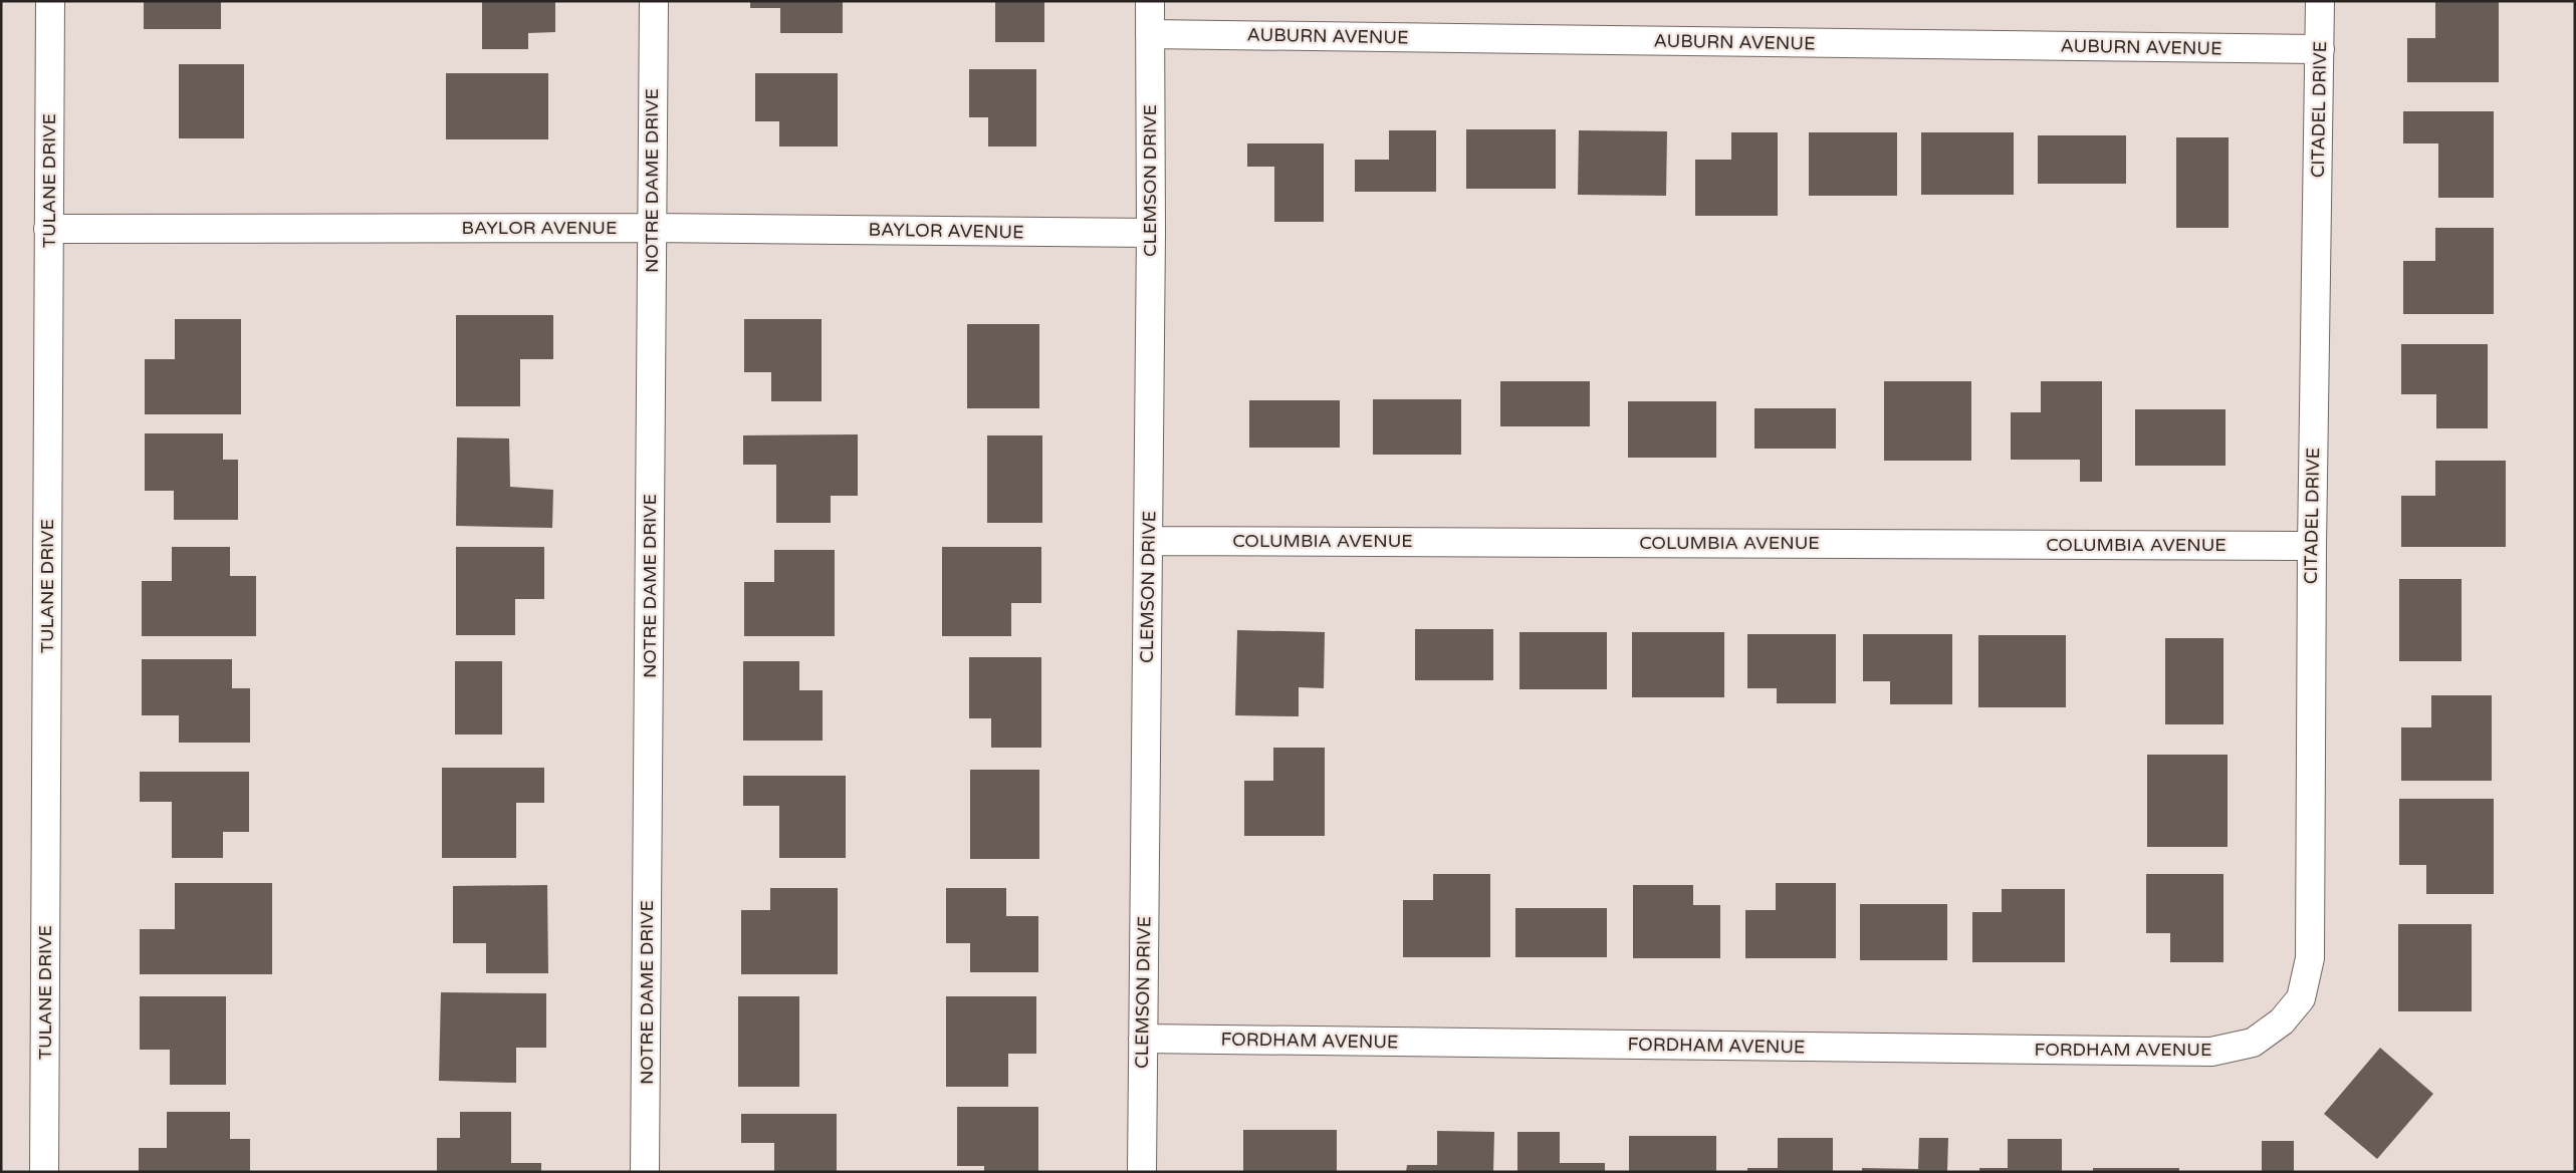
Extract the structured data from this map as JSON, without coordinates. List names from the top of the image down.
{
  "streets": {
    "street": [
      "AUBURN AVENUE",
      "CITADEL DRIVE",
      "TULANE DRIVE",
      "NOTRE DAME DRIVE",
      "CLEMSON DRIVE",
      "BAYLOR AVENUE",
      "COLUMBIA AVENUE",
      "FORDHAM AVENUE"
    ]
  },
  "crossings": [
    ["AUBURN AVENUE", "CITADEL DRIVE"],
    ["AUBURN AVENUE", "CLEMSON DRIVE"],
    ["CITADEL DRIVE", "COLUMBIA AVENUE"],
    ["CITADEL DRIVE", "FORDHAM AVENUE"],
    ["TULANE DRIVE", "BAYLOR AVENUE"],
    ["NOTRE DAME DRIVE", "BAYLOR AVENUE"],
    ["CLEMSON DRIVE", "BAYLOR AVENUE"],
    ["CLEMSON DRIVE", "COLUMBIA AVENUE"],
    ["CLEMSON DRIVE", "FORDHAM AVENUE"]
  ]
}
